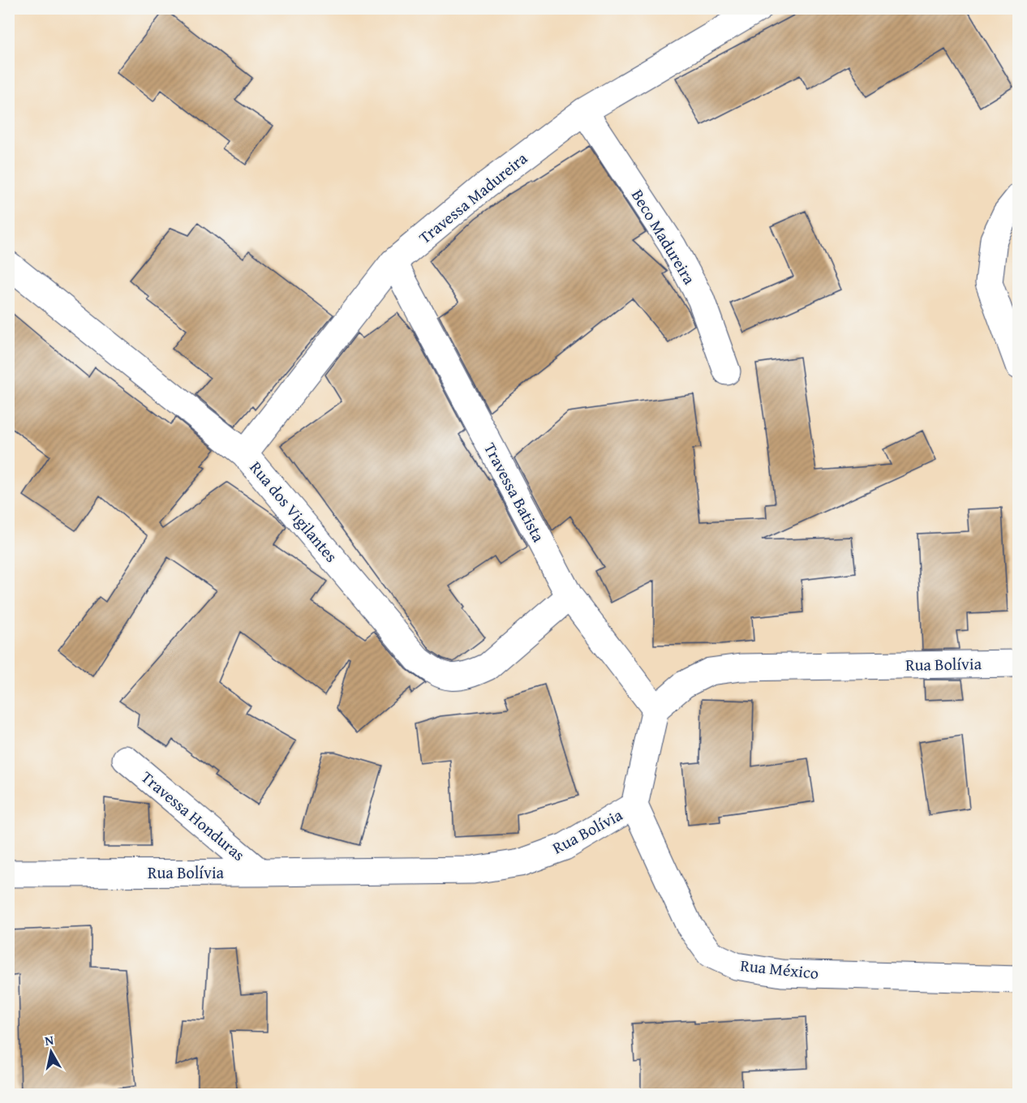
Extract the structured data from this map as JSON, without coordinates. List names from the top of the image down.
{
  "streets": {
    "street": [
      "Travessa Madureira",
      "Beco Madureira",
      "Travessa Batista",
      "Rua dos Vigilantes",
      "Rua Bolívia",
      "Travessa Honduras",
      "Rua México"
    ]
  },
  "crossings": [
    ["Travessa Madureira", "Beco Madureira"],
    ["Travessa Madureira", "Travessa Batista"],
    ["Travessa Madureira", "Rua dos Vigilantes"],
    ["Travessa Batista", "Rua dos Vigilantes"],
    ["Travessa Batista", "Rua Bolívia"],
    ["Rua Bolívia", "Travessa Honduras"],
    ["Rua Bolívia", "Rua México"]
  ],
  "north": "top"
}
